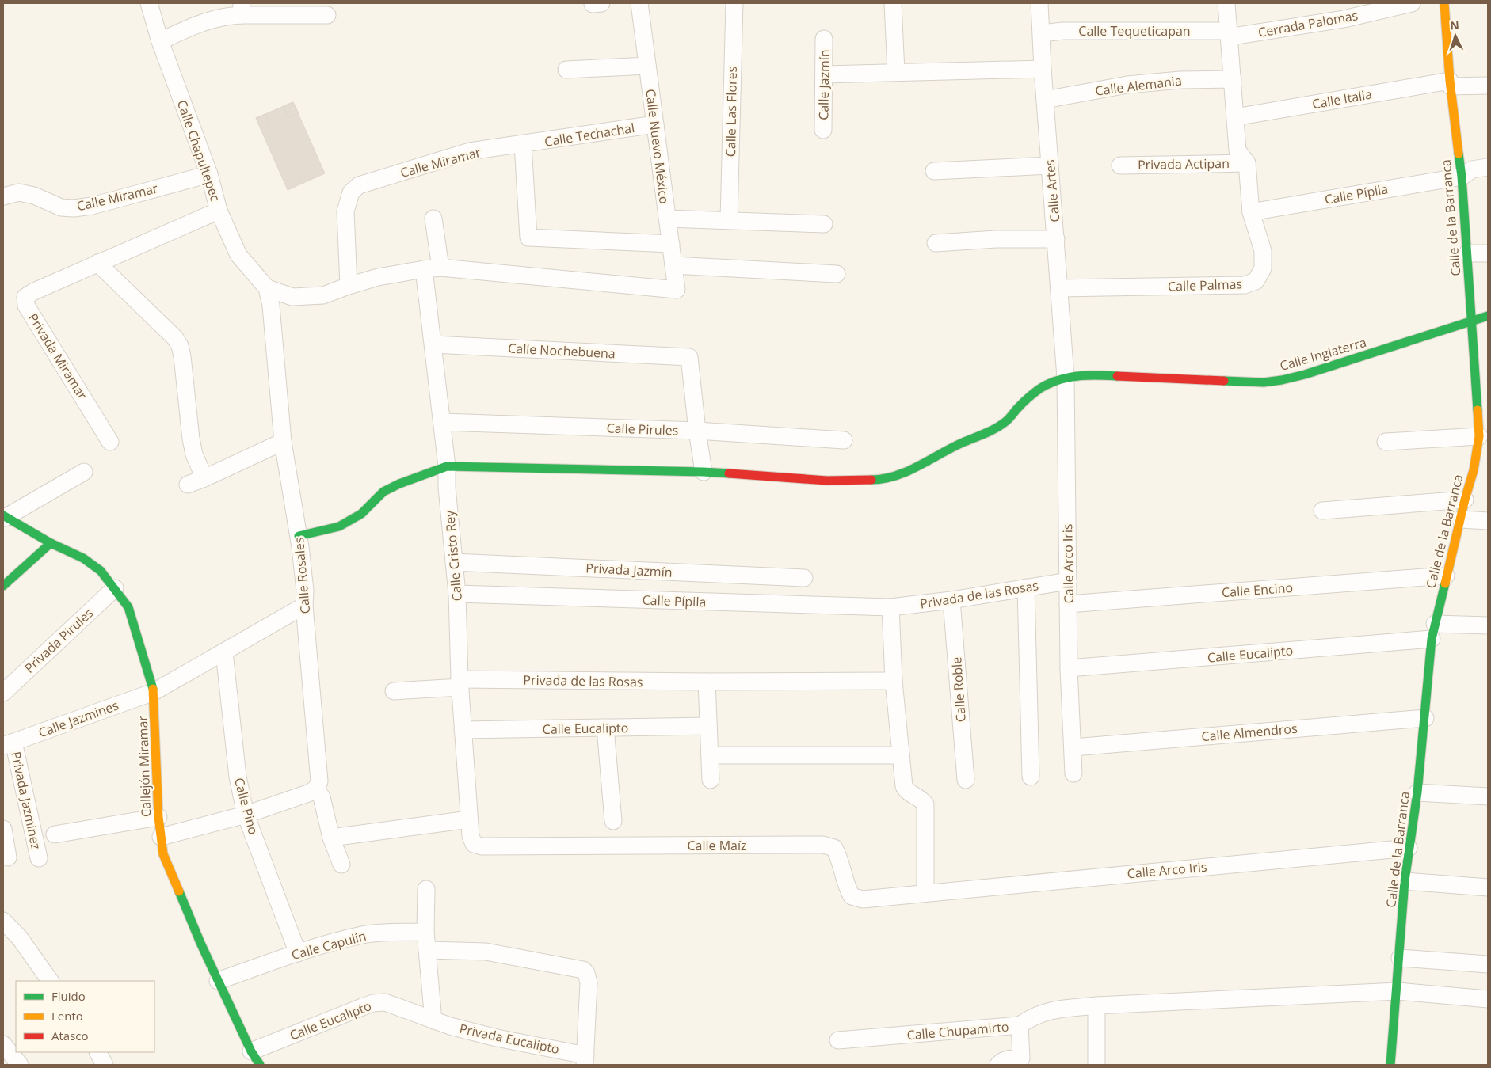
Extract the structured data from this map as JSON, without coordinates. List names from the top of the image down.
{
  "streets": {
    "street": [
      "Cerrada Palomas",
      "Calle Tequeticapan",
      "Calle Jazmín",
      "Calle Alemania",
      "Calle Italia",
      "Calle Las Flores",
      "Calle Techachal",
      "Calle Nuevo México",
      "Calle Chapultepec",
      "Calle Miramar",
      "Privada Actipan",
      "Calle Artes",
      "Calle Pípila",
      "Calle de la Barranca",
      "Calle Palmas",
      "Calle Nochebuena",
      "Calle Inglaterra",
      "Privada Miramar",
      "Calle Pirules",
      "Calle Cristo Rey",
      "Calle Arco Iris",
      "Privada Jazmín",
      "Calle Rosales",
      "Calle Encino",
      "Privada de las Rosas",
      "Privada Pirules",
      "Calle Eucalipto",
      "Calle Roble",
      "Calle Jazmines",
      "Calle Almendros",
      "Callejón Miramar",
      "Privada Jazminez",
      "Calle Pino",
      "Calle Maíz",
      "Calle Capulín",
      "Calle Chupamirto",
      "Privada Eucalipto"
    ]
  },
  "crossings": [
    ["Cerrada Palomas", "Calle Tequeticapan"],
    ["Cerrada Palomas", "Calle Palmas"],
    ["Calle Tequeticapan", "Calle Artes"],
    ["Calle Tequeticapan", "Calle Palmas"],
    ["Calle Alemania", "Calle Artes"],
    ["Calle Alemania", "Calle Palmas"],
    ["Calle Italia", "Calle de la Barranca"],
    ["Calle Italia", "Calle Palmas"],
    ["Calle Techachal", "Calle Nuevo México"],
    ["Calle Techachal", "Calle Miramar"],
    ["Calle Chapultepec", "Calle Miramar"],
    ["Calle Chapultepec", "Calle Rosales"],
    ["Privada Actipan", "Calle Palmas"],
    ["Calle Artes", "Calle Palmas"],
    ["Calle Artes", "Calle Inglaterra"],
    ["Calle Artes", "Calle Arco Iris"],
    ["Calle Pípila", "Calle de la Barranca"],
    ["Calle Pípila", "Calle Palmas"],
    ["Calle Pípila", "Calle Cristo Rey"],
    ["Calle Pípila", "Privada de las Rosas"],
    ["Calle de la Barranca", "Calle Inglaterra"],
    ["Calle de la Barranca", "Calle Arco Iris"],
    ["Calle de la Barranca", "Calle Encino"],
    ["Calle de la Barranca", "Calle Eucalipto"],
    ["Calle de la Barranca", "Calle Almendros"],
    ["Calle de la Barranca", "Calle Chupamirto"],
    ["Calle Nochebuena", "Calle Pirules"],
    ["Calle Nochebuena", "Calle Cristo Rey"],
    ["Calle Inglaterra", "Calle Arco Iris"],
    ["Calle Pirules", "Calle Cristo Rey"],
    ["Calle Cristo Rey", "Privada Jazmín"],
    ["Calle Cristo Rey", "Privada de las Rosas"],
    ["Calle Cristo Rey", "Calle Eucalipto"],
    ["Calle Cristo Rey", "Calle Maíz"],
    ["Calle Arco Iris", "Calle Encino"],
    ["Calle Arco Iris", "Privada de las Rosas"],
    ["Calle Arco Iris", "Calle Eucalipto"],
    ["Calle Arco Iris", "Calle Almendros"],
    ["Calle Arco Iris", "Calle Maíz"],
    ["Calle Rosales", "Calle Jazmines"],
    ["Privada de las Rosas", "Calle Roble"],
    ["Privada Pirules", "Callejón Miramar"],
    ["Calle Eucalipto", "Callejón Miramar"],
    ["Calle Eucalipto", "Privada Eucalipto"],
    ["Calle Jazmines", "Callejón Miramar"],
    ["Calle Jazmines", "Privada Jazminez"],
    ["Calle Jazmines", "Calle Pino"],
    ["Callejón Miramar", "Calle Capulín"],
    ["Calle Pino", "Calle Capulín"]
  ],
  "legend": ["Fluido", "Lento", "Atasco"],
  "north": "top"
}
